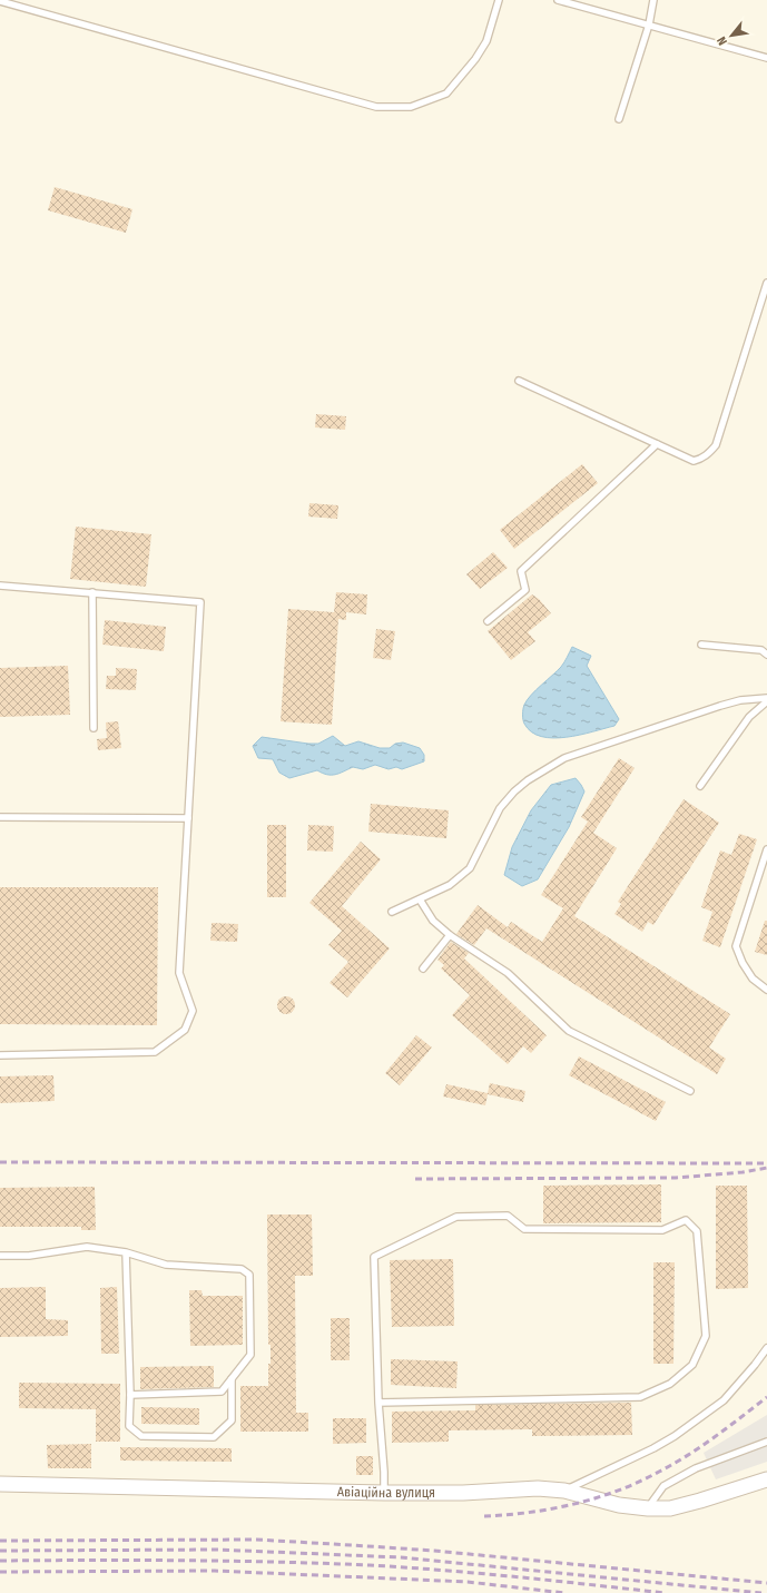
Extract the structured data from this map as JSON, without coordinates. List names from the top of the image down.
{
  "streets": {
    "street": ["Авіаційна вулиця"]
  },
  "north": "bottom left"
}
